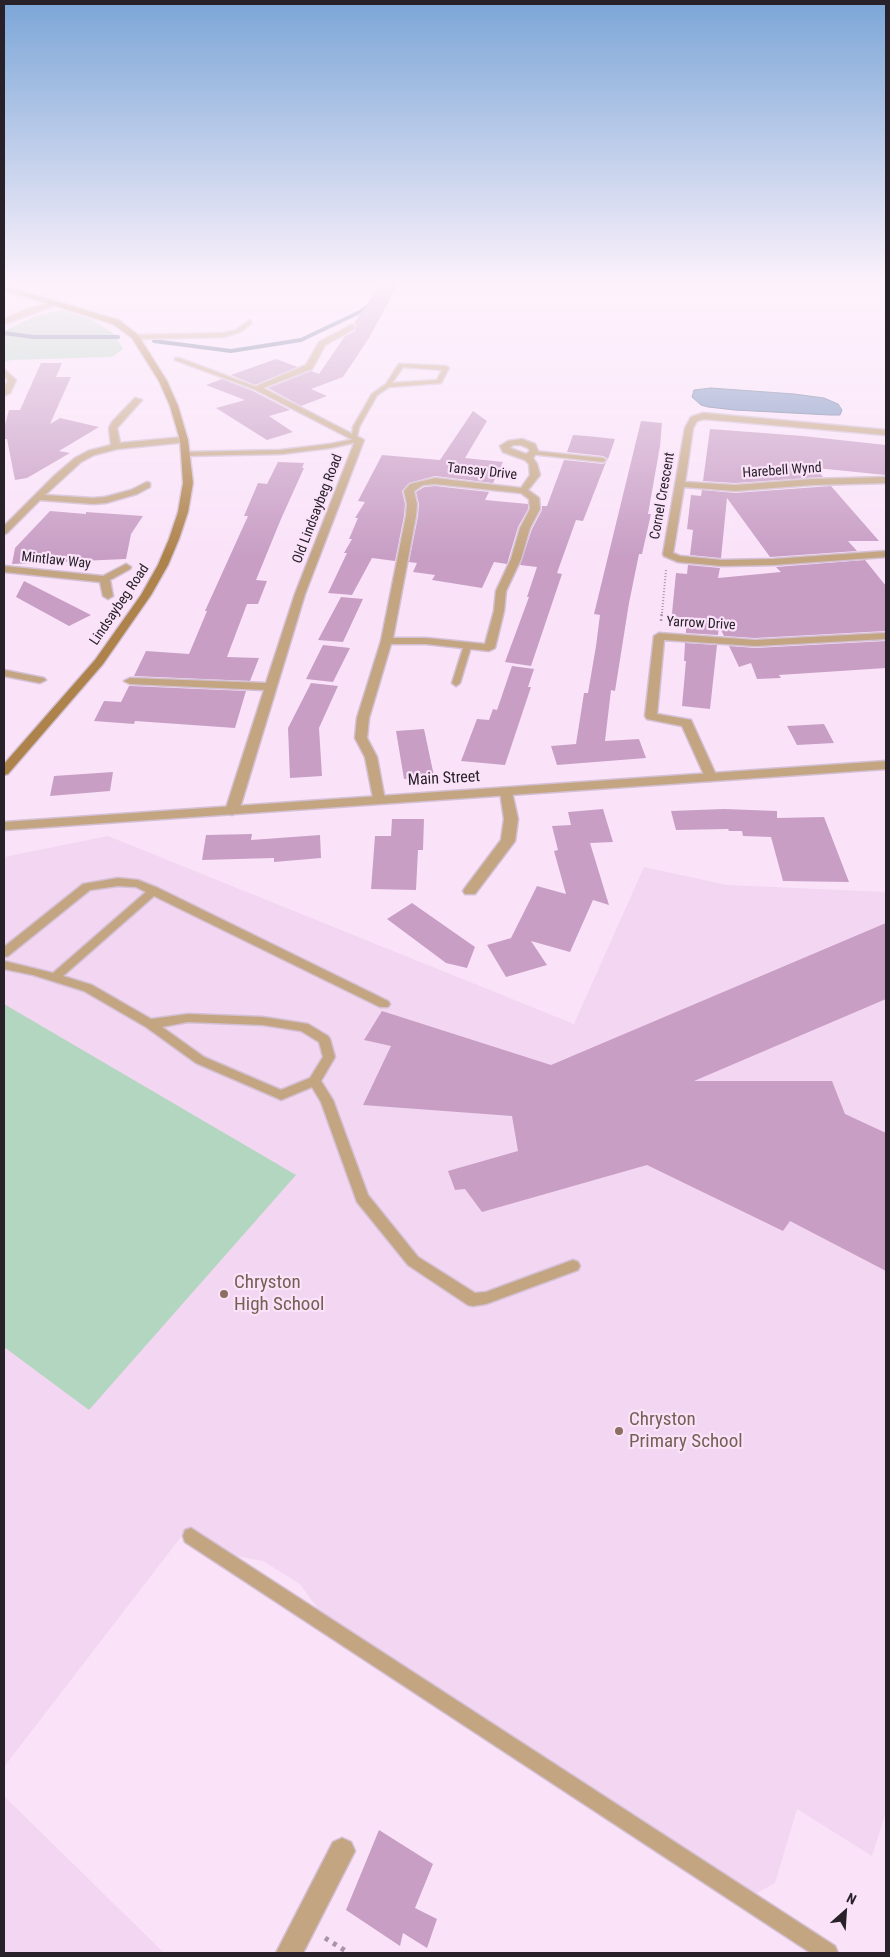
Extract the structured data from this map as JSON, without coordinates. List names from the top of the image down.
{
  "streets": {
    "main road": ["Lindsaybeg Road"],
    "street": [
      "Harebell Wynd",
      "Tansay Drive",
      "Cornel Crescent",
      "Old Lindsaybeg Road",
      "Mintlaw Way",
      "Yarrow Drive",
      "Main Street"
    ]
  },
  "crossings": [
    ["Harebell Wynd", "Cornel Crescent"],
    ["Tansay Drive", "Main Street"],
    ["Old Lindsaybeg Road", "Main Street"],
    ["Yarrow Drive", "Main Street"]
  ],
  "places": ["Chryston High School", "Chryston Primary School"],
  "north": "top right"
}
